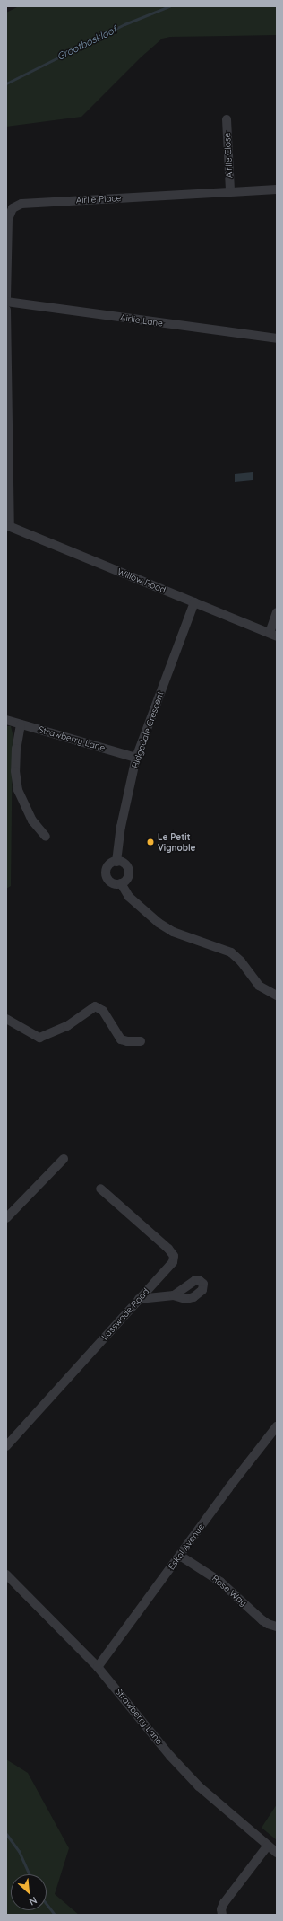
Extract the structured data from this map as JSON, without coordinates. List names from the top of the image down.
{
  "streets": {
    "street": [
      "Airlie Close",
      "Airlie Place",
      "Airlie Lane",
      "Willow Road",
      "Ridgedale Crescent",
      "Strawberry Lane",
      "Lasswade Road",
      "Eskol Avenue",
      "Rose Way"
    ]
  },
  "crossings": [
    ["Airlie Close", "Airlie Place"],
    ["Willow Road", "Ridgedale Crescent"],
    ["Ridgedale Crescent", "Strawberry Lane"],
    ["Strawberry Lane", "Eskol Avenue"],
    ["Eskol Avenue", "Rose Way"]
  ],
  "water": ["Grootboskloof"],
  "places": ["Le Petit Vignoble"],
  "north": "bottom right"
}
